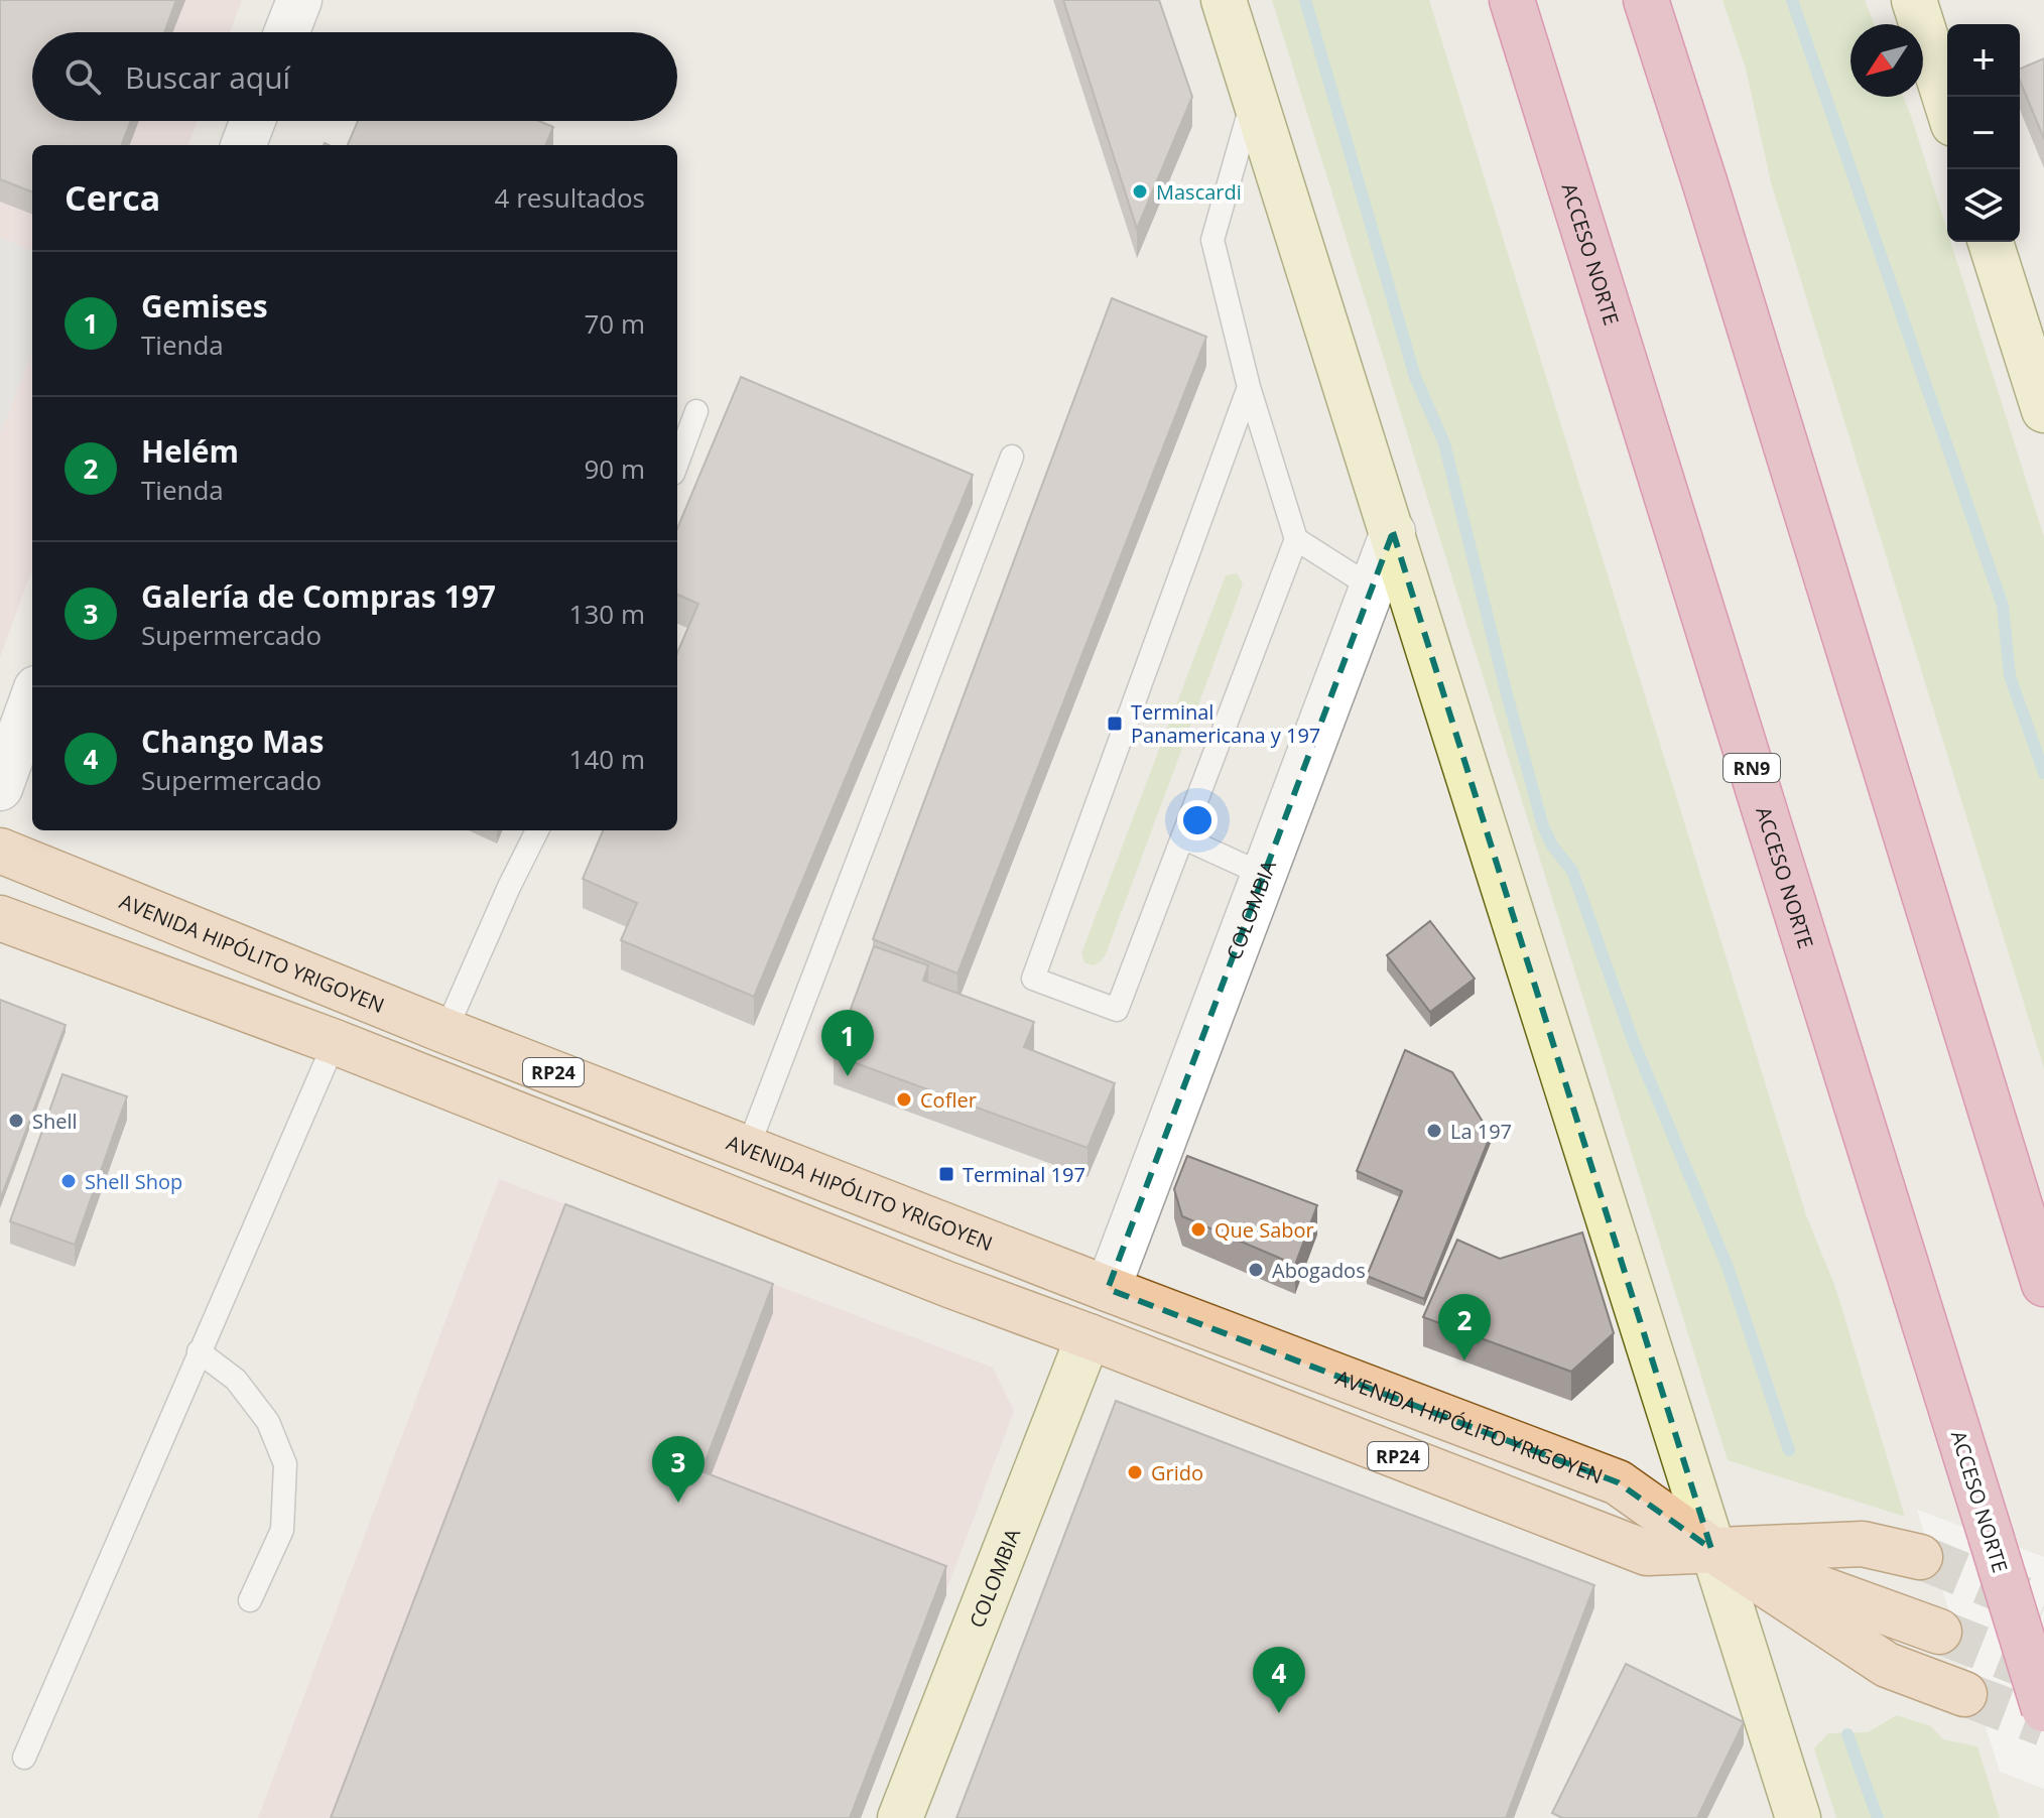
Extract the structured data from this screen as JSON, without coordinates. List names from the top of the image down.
{
  "streets": {
    "highway": ["ACCESO NORTE", "RN9"],
    "main road": ["AVENIDA HIPÓLITO YRIGOYEN", "RP24"],
    "street": ["COLOMBIA"]
  },
  "crossings": [
    ["COLOMBIA", "AVENIDA HIPÓLITO YRIGOYEN"]
  ],
  "places": {
    "other": [
      "Mascardi",
      "Cofler",
      "Shell",
      "La 197",
      "Shell Shop",
      "Que Sabor",
      "Abogados",
      "Grido"
    ],
    "transit": ["Terminal Panamericana y 197", "Terminal 197"]
  },
  "north": "bottom left",
  "page": {
    "map_buttons": ["+", "−"],
    "search": "Buscar aquí",
    "heading": ["Cerca", "4 resultados"],
    "list": [
      {
        "mark": "1",
        "name": "Gemises",
        "note": "Tienda",
        "value": "70 m"
      },
      {
        "mark": "2",
        "name": "Helém",
        "note": "Tienda",
        "value": "90 m"
      },
      {
        "mark": "3",
        "name": "Galería de Compras 197",
        "note": "Supermercado",
        "value": "130 m"
      },
      {
        "mark": "4",
        "name": "Chango Mas",
        "note": "Supermercado",
        "value": "140 m"
      }
    ],
    "pins": [
      "1",
      "2",
      "3",
      "4"
    ]
  }
}
